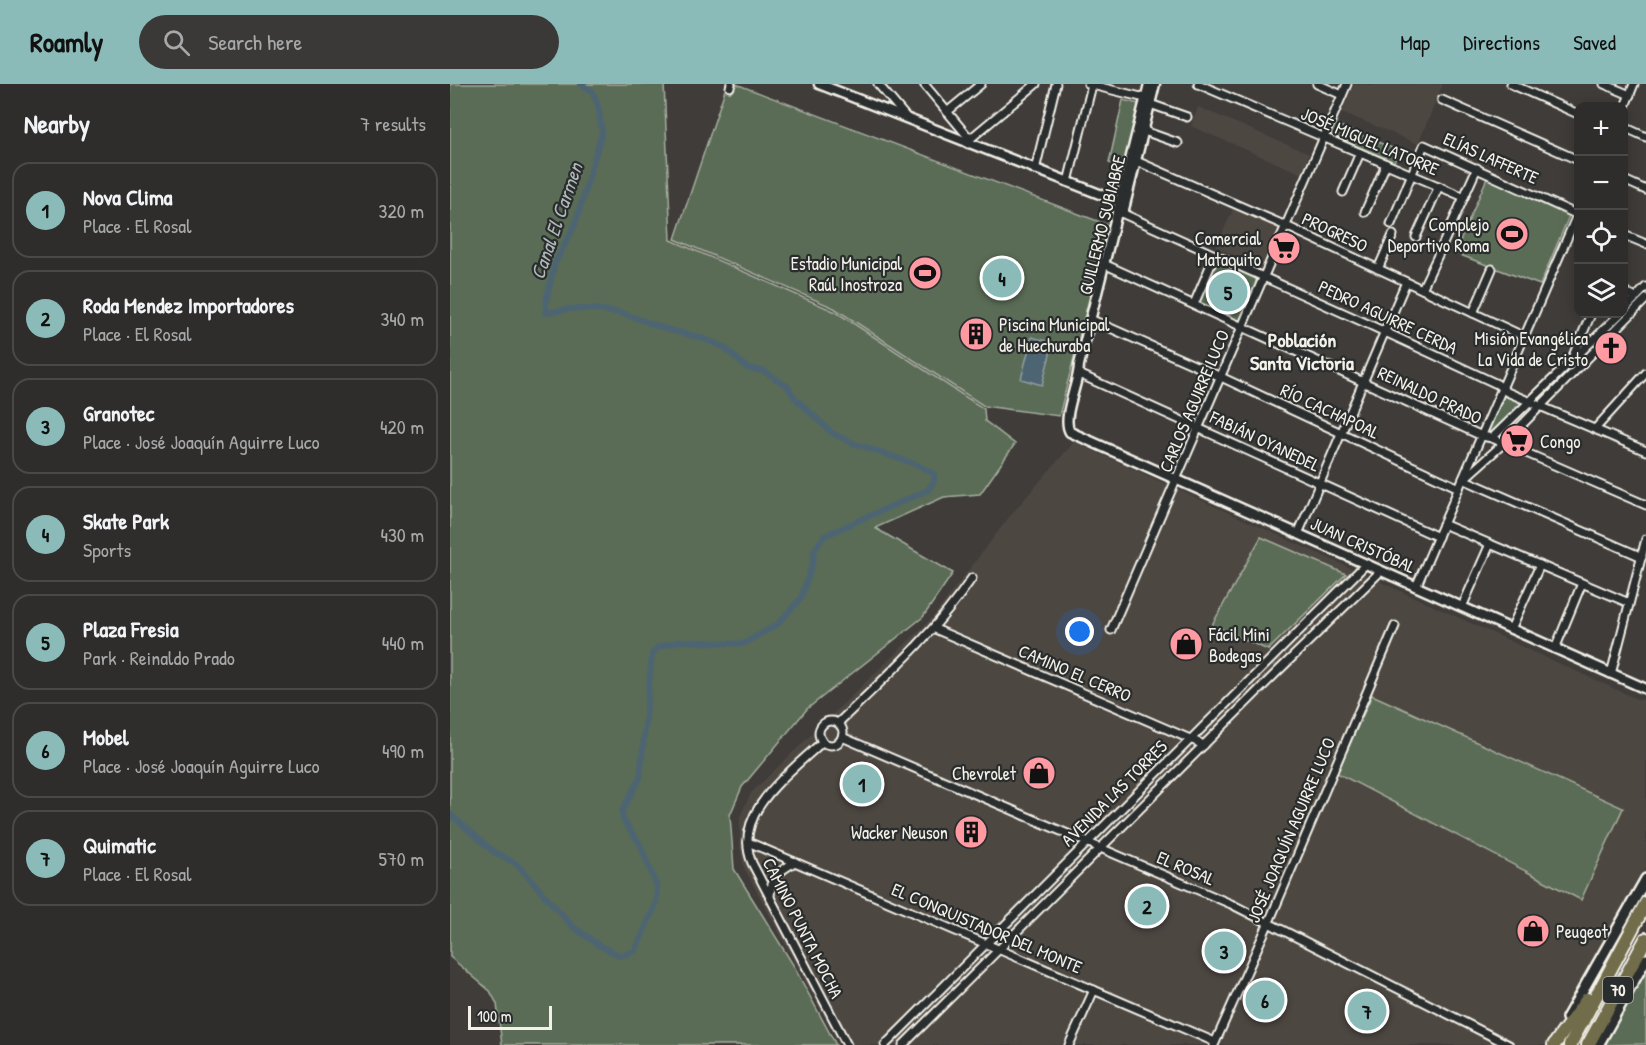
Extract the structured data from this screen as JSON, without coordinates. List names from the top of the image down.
{
  "streets": {
    "highway": ["70"],
    "street": [
      "JOSÉ MIGUEL LATORRE",
      "ELÍAS LAFFERTE",
      "GUILLERMO SUBIABRE",
      "PROGRESO",
      "PEDRO AGUIRRE CERDA",
      "REINALDO PRADO",
      "CARLOS AGUIRRE LUCO",
      "RÍO CACHAPOAL",
      "FABIÁN OYANEDEL",
      "JUAN CRISTÓBAL",
      "CAMINO EL CERRO",
      "AVENIDA LAS TORRES",
      "JOSÉ JOAQUÍN AGUIRRE LUCO",
      "EL ROSAL",
      "CAMINO PUNTA MOCHA",
      "EL CONQUISTADOR DEL MONTE"
    ]
  },
  "crossings": [
    ["JOSÉ MIGUEL LATORRE", "ELÍAS LAFFERTE"],
    ["JOSÉ MIGUEL LATORRE", "CARLOS AGUIRRE LUCO"],
    ["GUILLERMO SUBIABRE", "PROGRESO"],
    ["GUILLERMO SUBIABRE", "PEDRO AGUIRRE CERDA"],
    ["GUILLERMO SUBIABRE", "REINALDO PRADO"],
    ["GUILLERMO SUBIABRE", "RÍO CACHAPOAL"],
    ["GUILLERMO SUBIABRE", "FABIÁN OYANEDEL"],
    ["GUILLERMO SUBIABRE", "JUAN CRISTÓBAL"],
    ["PROGRESO", "CARLOS AGUIRRE LUCO"],
    ["PEDRO AGUIRRE CERDA", "CARLOS AGUIRRE LUCO"],
    ["REINALDO PRADO", "CARLOS AGUIRRE LUCO"],
    ["CARLOS AGUIRRE LUCO", "RÍO CACHAPOAL"],
    ["CARLOS AGUIRRE LUCO", "FABIÁN OYANEDEL"],
    ["CARLOS AGUIRRE LUCO", "JUAN CRISTÓBAL"],
    ["JUAN CRISTÓBAL", "AVENIDA LAS TORRES"],
    ["CAMINO EL CERRO", "AVENIDA LAS TORRES"],
    ["AVENIDA LAS TORRES", "EL ROSAL"],
    ["AVENIDA LAS TORRES", "EL CONQUISTADOR DEL MONTE"],
    ["JOSÉ JOAQUÍN AGUIRRE LUCO", "EL ROSAL"],
    ["JOSÉ JOAQUÍN AGUIRRE LUCO", "EL CONQUISTADOR DEL MONTE"],
    ["EL ROSAL", "CAMINO PUNTA MOCHA"],
    ["CAMINO PUNTA MOCHA", "EL CONQUISTADOR DEL MONTE"]
  ],
  "districts": ["Población Santa Victoria"],
  "water": ["Canal El Carmen"],
  "places": {
    "sports": ["Complejo Deportivo Roma", "Estadio Municipal Raúl Inostroza"],
    "supermarket": ["Comercial Mataquito", "Congo"],
    "building": ["Piscina Municipal de Huechuraba", "Wacker Neuson"],
    "church": ["Misión Evangélica La Vida de Cristo"],
    "shop": ["Fácil Mini Bodegas", "Chevrolet", "Peugeot"]
  },
  "scale_bar": "100 m",
  "page": {
    "header": "Roamly",
    "search": "Search here",
    "nav": ["Map", "Directions", "Saved"],
    "heading": ["Nearby", "7 results"],
    "map_buttons": ["+", "−"],
    "list": [
      {
        "mark": "1",
        "name": "Nova Clima",
        "note": "Place · El Rosal",
        "value": "320 m"
      },
      {
        "mark": "2",
        "name": "Roda Mendez Importadores",
        "note": "Place · El Rosal",
        "value": "340 m"
      },
      {
        "mark": "3",
        "name": "Granotec",
        "note": "Place · José Joaquín Aguirre Luco",
        "value": "420 m"
      },
      {
        "mark": "4",
        "name": "Skate Park",
        "note": "Sports",
        "value": "430 m"
      },
      {
        "mark": "5",
        "name": "Plaza Fresia",
        "note": "Park · Reinaldo Prado",
        "value": "440 m"
      },
      {
        "mark": "6",
        "name": "Mobel",
        "note": "Place · José Joaquín Aguirre Luco",
        "value": "490 m"
      },
      {
        "mark": "7",
        "name": "Quimatic",
        "note": "Place · El Rosal",
        "value": "570 m"
      }
    ],
    "pins": [
      "4",
      "5",
      "1",
      "2",
      "3",
      "6",
      "7"
    ],
    "scale": "100 m"
  }
}
